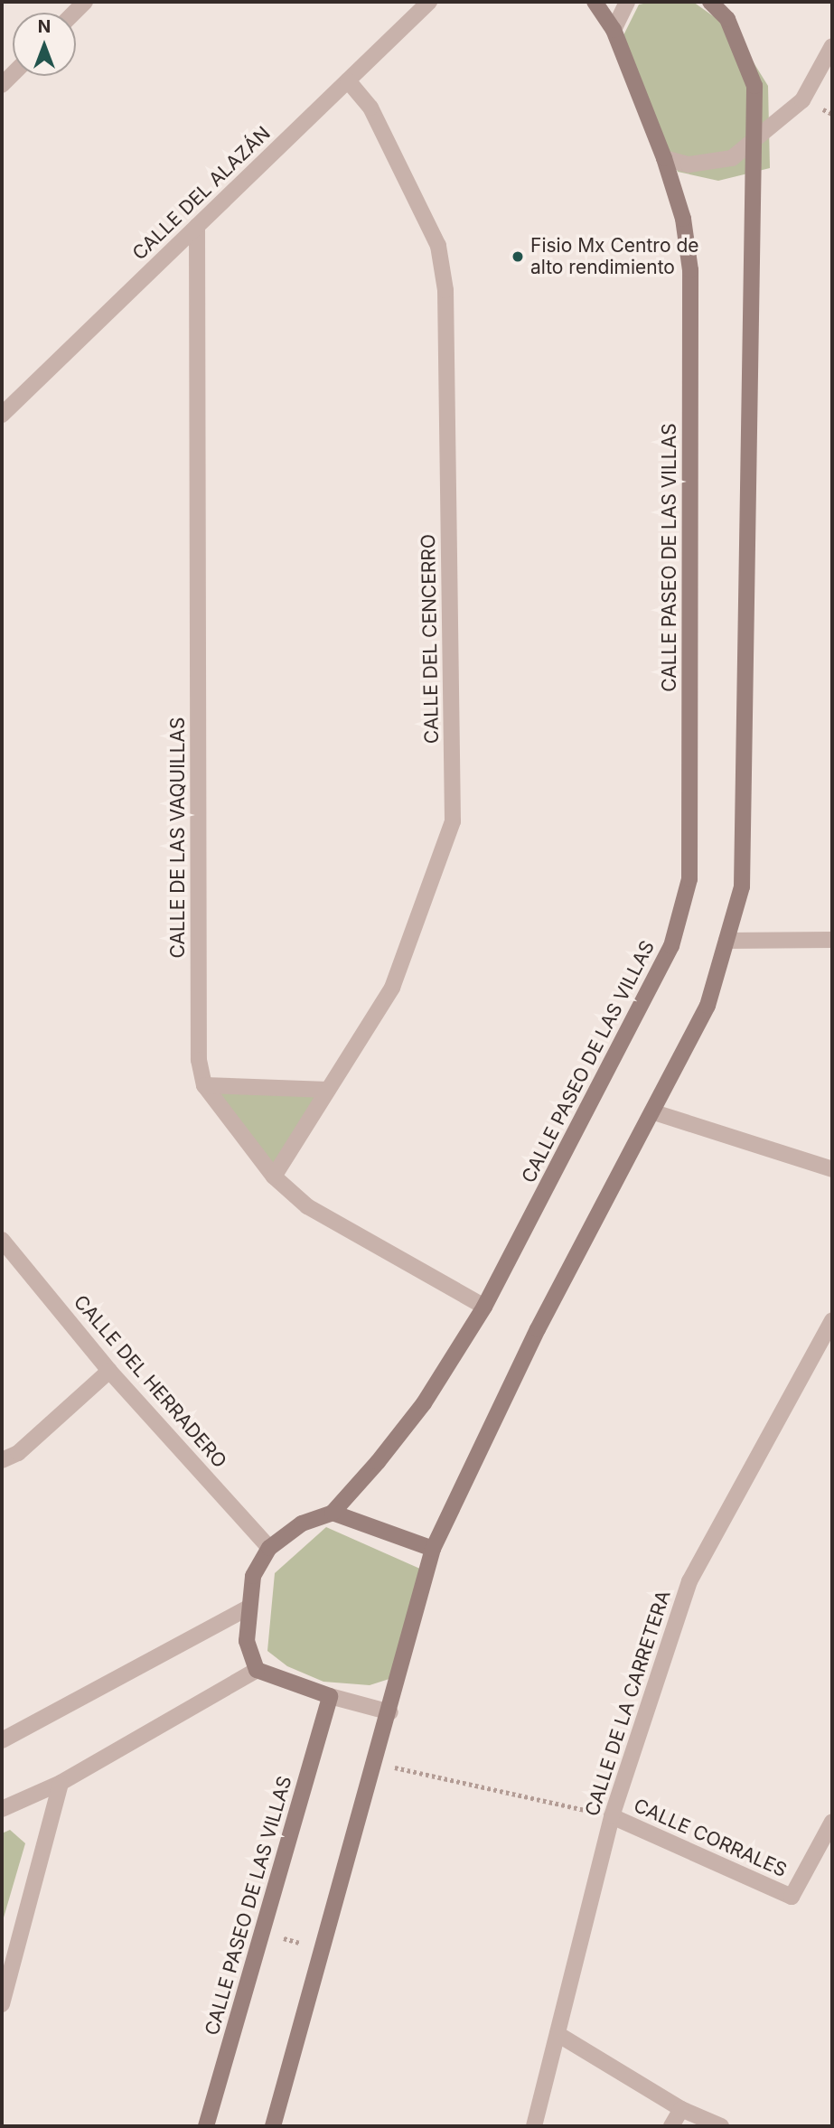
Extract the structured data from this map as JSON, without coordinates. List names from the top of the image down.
{
  "streets": {
    "street": [
      "CALLE DEL ALAZÁN",
      "CALLE PASEO DE LAS VILLAS",
      "CALLE DEL CENCERRO",
      "CALLE DE LAS VAQUILLAS",
      "CALLE DEL HERRADERO",
      "CALLE DE LA CARRETERA",
      "CALLE CORRALES"
    ]
  },
  "crossings": [
    ["CALLE DEL ALAZÁN", "CALLE DEL CENCERRO"],
    ["CALLE DEL ALAZÁN", "CALLE DE LAS VAQUILLAS"],
    ["CALLE PASEO DE LAS VILLAS", "CALLE DE LAS VAQUILLAS"],
    ["CALLE PASEO DE LAS VILLAS", "CALLE DEL HERRADERO"],
    ["CALLE DEL CENCERRO", "CALLE DE LAS VAQUILLAS"],
    ["CALLE DE LA CARRETERA", "CALLE CORRALES"]
  ],
  "places": ["Fisio Mx Centro de alto rendimiento"],
  "north": "top"
}
